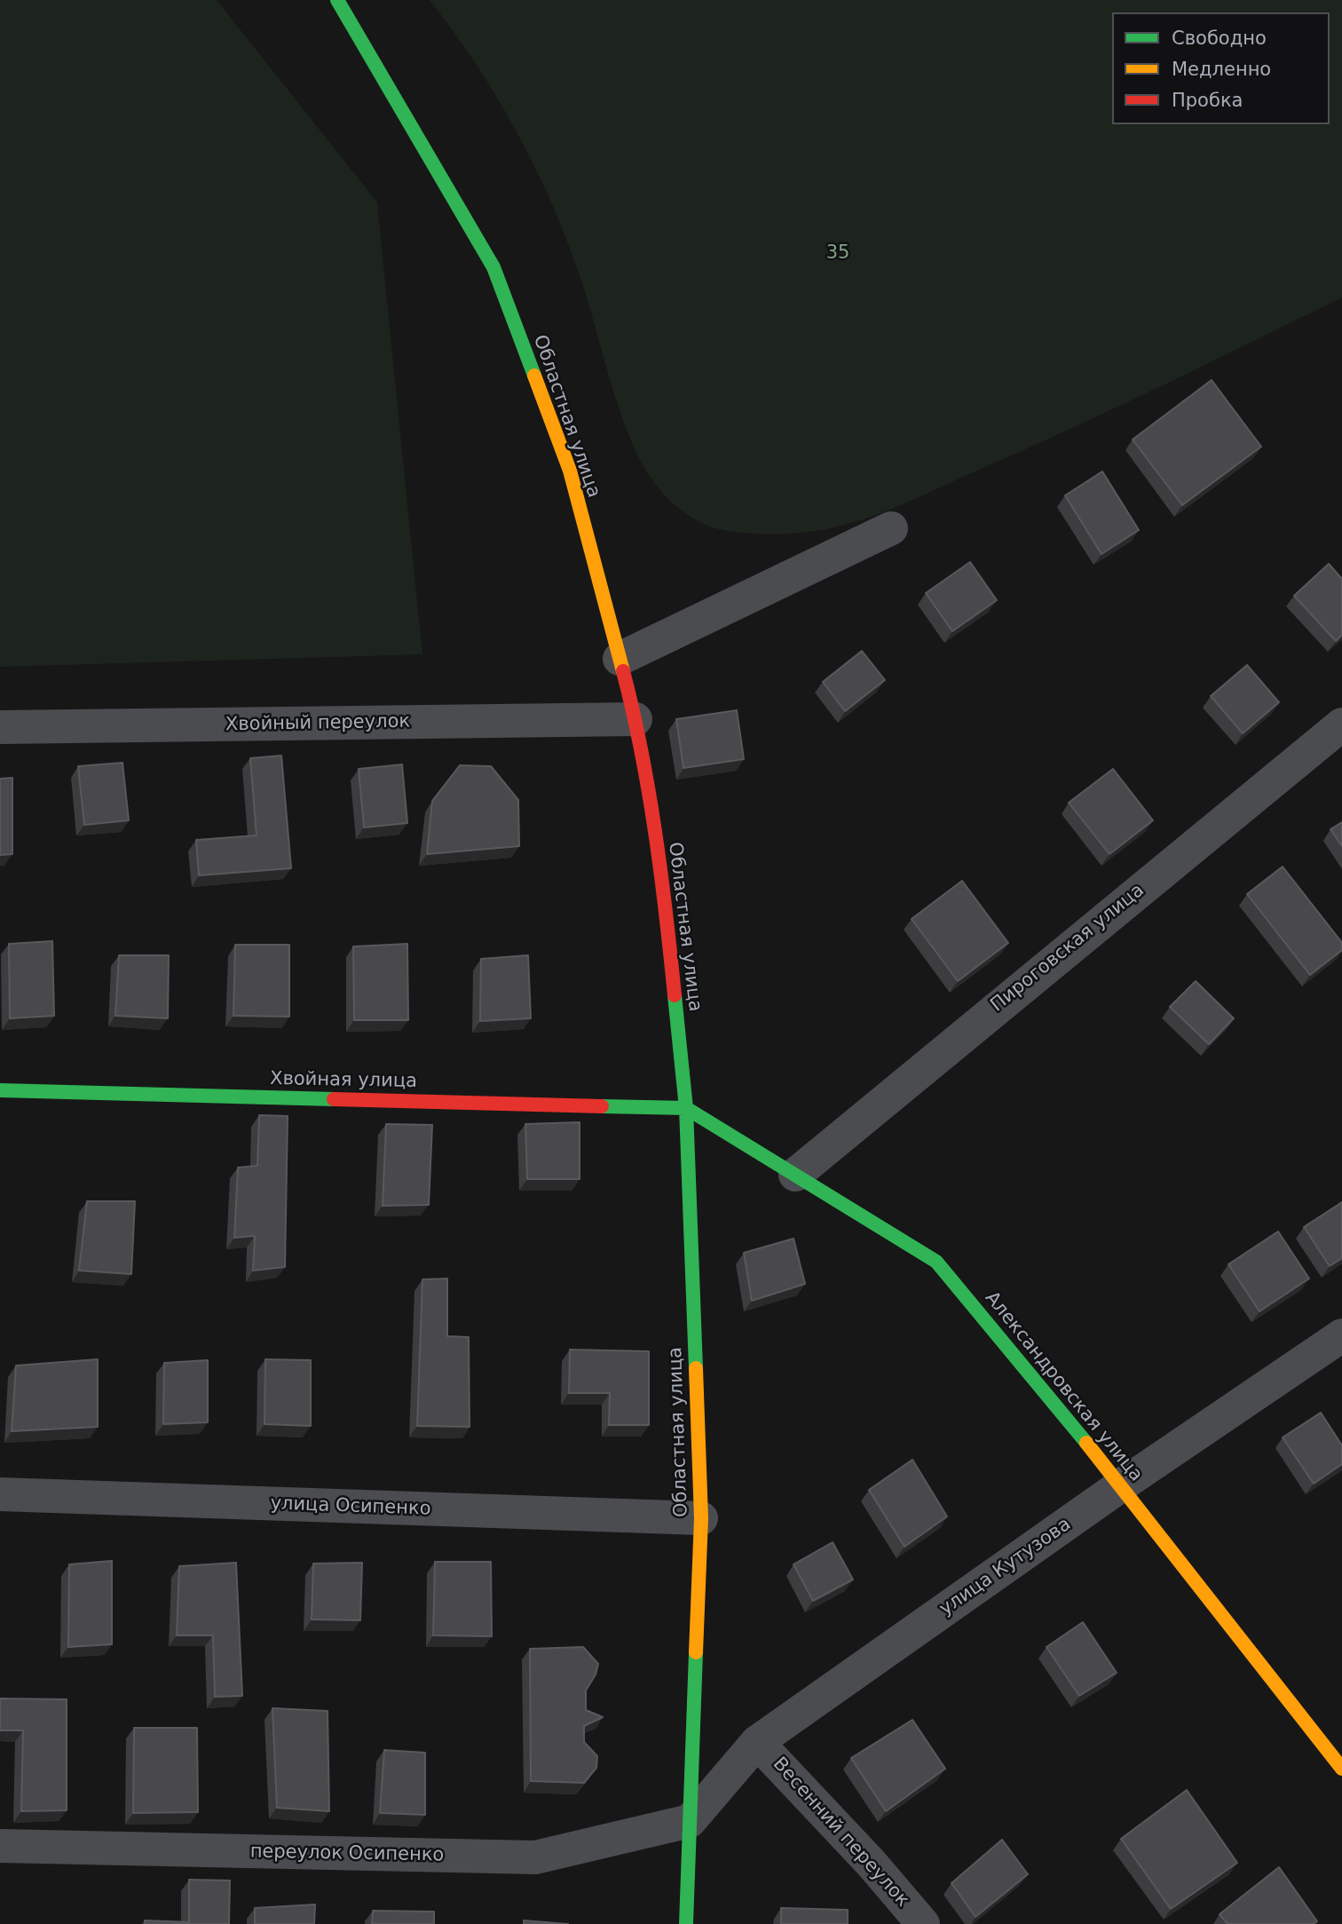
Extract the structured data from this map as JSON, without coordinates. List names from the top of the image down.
{
  "streets": {
    "main road": ["Областная улица", "Хвойная улица", "Александровская улица"],
    "street": [
      "Хвойный переулок",
      "Пироговская улица",
      "улица Осипенко",
      "улица Кутузова",
      "Весенний переулок",
      "переулок Осипенко"
    ]
  },
  "crossings": [
    ["Областная улица", "Хвойный переулок"],
    ["Областная улица", "Хвойная улица"],
    ["Областная улица", "Александровская улица"],
    ["Областная улица", "улица Осипенко"],
    ["Областная улица", "улица Кутузова"],
    ["Областная улица", "переулок Осипенко"],
    ["Пироговская улица", "Александровская улица"],
    ["Хвойная улица", "Александровская улица"],
    ["Александровская улица", "улица Кутузова"],
    ["улица Кутузова", "Весенний переулок"],
    ["улица Кутузова", "переулок Осипенко"]
  ],
  "parks": ["35"],
  "legend": ["Свободно", "Медленно", "Пробка"]
}
